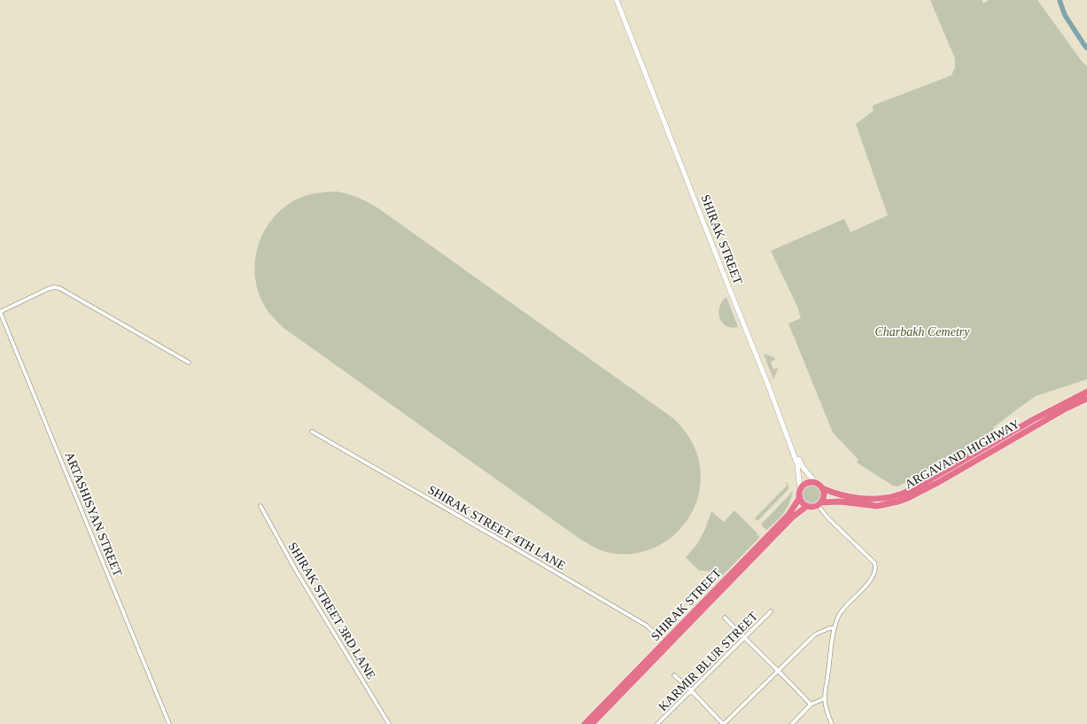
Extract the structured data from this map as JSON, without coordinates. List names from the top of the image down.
{
  "streets": {
    "highway": ["SHIRAK STREET", "ARGAVAND HIGHWAY"],
    "street": [
      "ARTASHISYAN STREET",
      "SHIRAK STREET 4TH LANE",
      "SHIRAK STREET 3RD LANE",
      "KARMIR BLUR STREET"
    ]
  },
  "crossings": [
    ["SHIRAK STREET", "ARGAVAND HIGHWAY"],
    ["SHIRAK STREET", "SHIRAK STREET 4TH LANE"]
  ],
  "parks": ["Charbakh Cemetry"]
}
